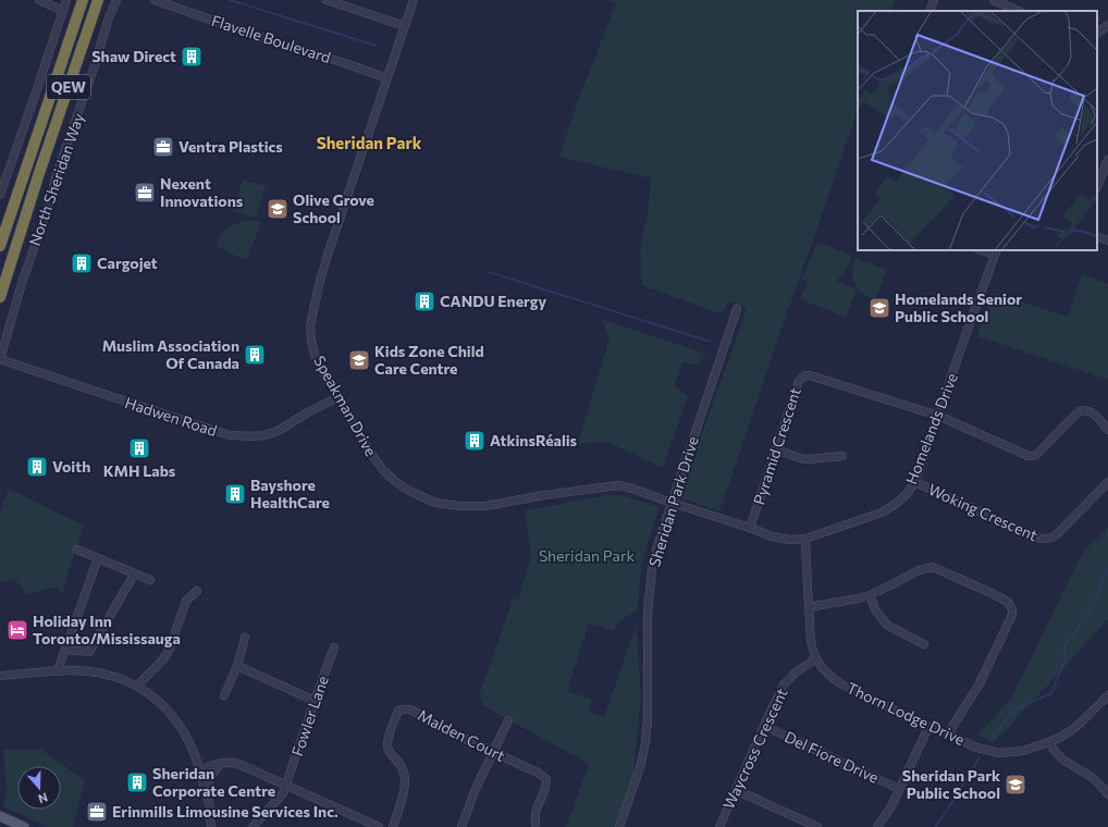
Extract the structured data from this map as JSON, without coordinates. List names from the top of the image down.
{
  "streets": {
    "highway": ["QEW"],
    "street": [
      "Flavelle Boulevard",
      "North Sheridan Way",
      "Speakman Drive",
      "Hadwen Road",
      "Homelands Drive",
      "Pyramid Crescent",
      "Sheridan Park Drive",
      "Woking Crescent",
      "Thorn Lodge Drive",
      "Fowler Lane",
      "Malden Court",
      "Waycross Crescent",
      "Del Fiore Drive"
    ]
  },
  "crossings": [
    ["Flavelle Boulevard", "Speakman Drive"],
    ["North Sheridan Way", "Hadwen Road"],
    ["Speakman Drive", "Hadwen Road"],
    ["Speakman Drive", "Homelands Drive"],
    ["Speakman Drive", "Sheridan Park Drive"],
    ["Homelands Drive", "Pyramid Crescent"],
    ["Homelands Drive", "Sheridan Park Drive"],
    ["Homelands Drive", "Woking Crescent"],
    ["Homelands Drive", "Thorn Lodge Drive"],
    ["Thorn Lodge Drive", "Waycross Crescent"],
    ["Waycross Crescent", "Del Fiore Drive"]
  ],
  "districts": ["Sheridan Park"],
  "parks": ["Sheridan Park"],
  "places": {
    "building": [
      "Shaw Direct",
      "Cargojet",
      "CANDU Energy",
      "Muslim Association Of Canada",
      "AtkinsRéalis",
      "KMH Labs",
      "Voith",
      "Bayshore HealthCare",
      "Sheridan Corporate Centre"
    ],
    "office": ["Ventra Plastics", "Nexent Innovations", "Erinmills Limousine Services Inc."],
    "school or university": [
      "Olive Grove School",
      "Homelands Senior Public School",
      "Kids Zone Child Care Centre",
      "Sheridan Park Public School"
    ],
    "hotel": ["Holiday Inn Toronto/Mississauga"]
  },
  "north": "bottom"
}
